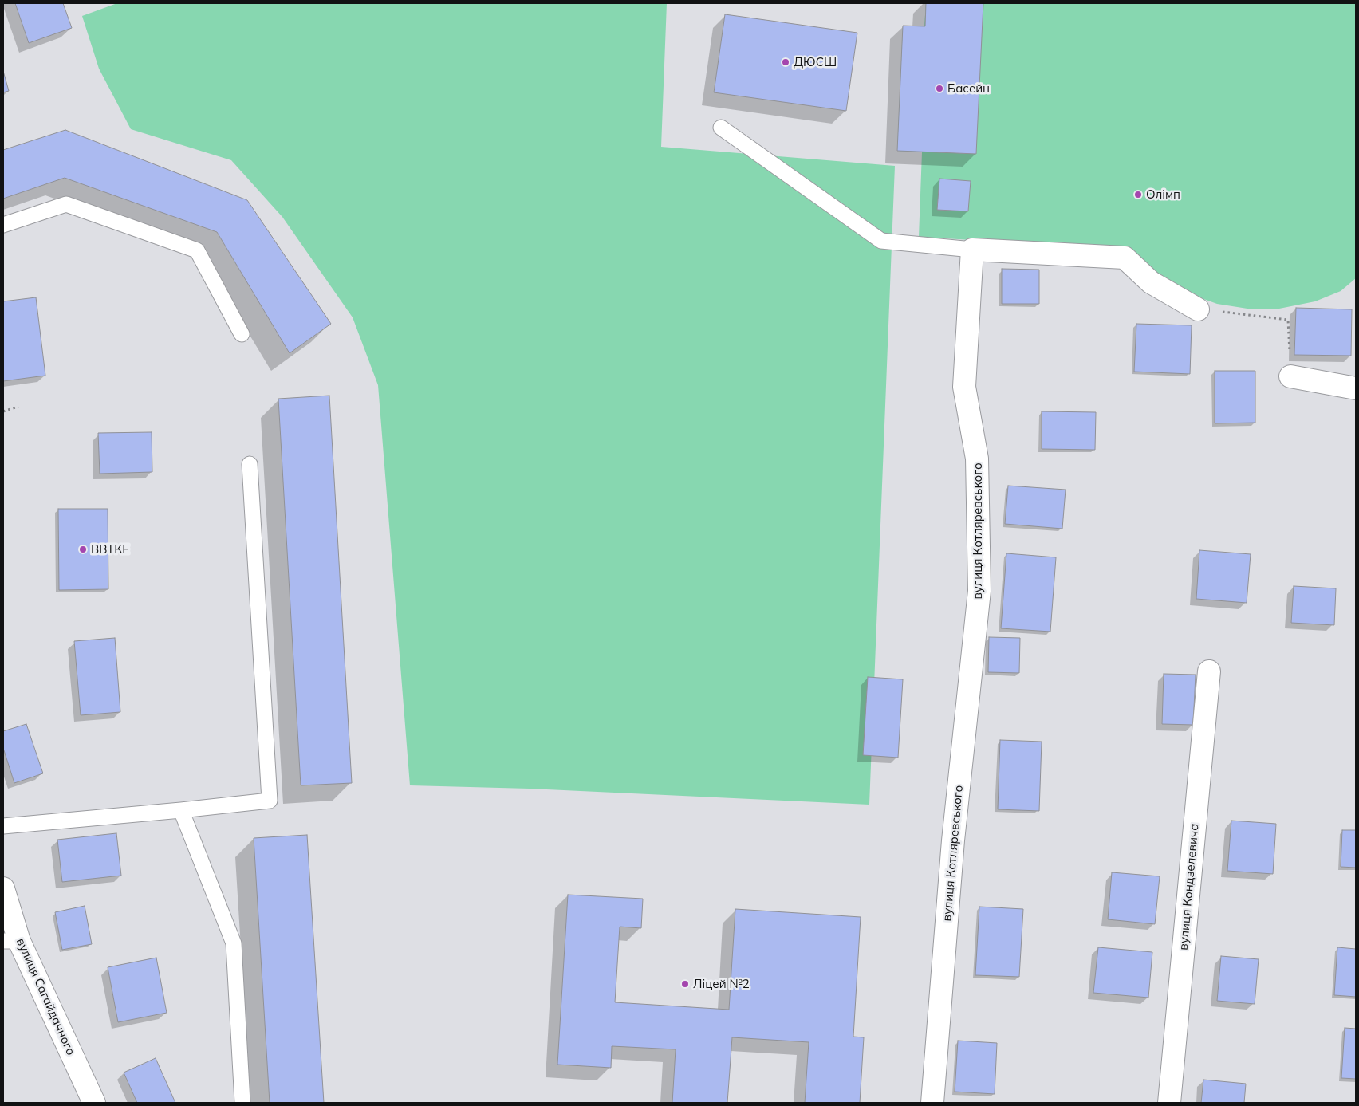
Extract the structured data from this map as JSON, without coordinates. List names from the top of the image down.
{
  "streets": {
    "street": ["вулиця Котляревського", "вулиця Кондзелевича", "вулиця Сагайдачного"]
  },
  "places": [
    "ДЮСШ",
    "Басейн",
    "Олімп",
    "ВВТКЕ",
    "Ліцей №2"
  ]
}
